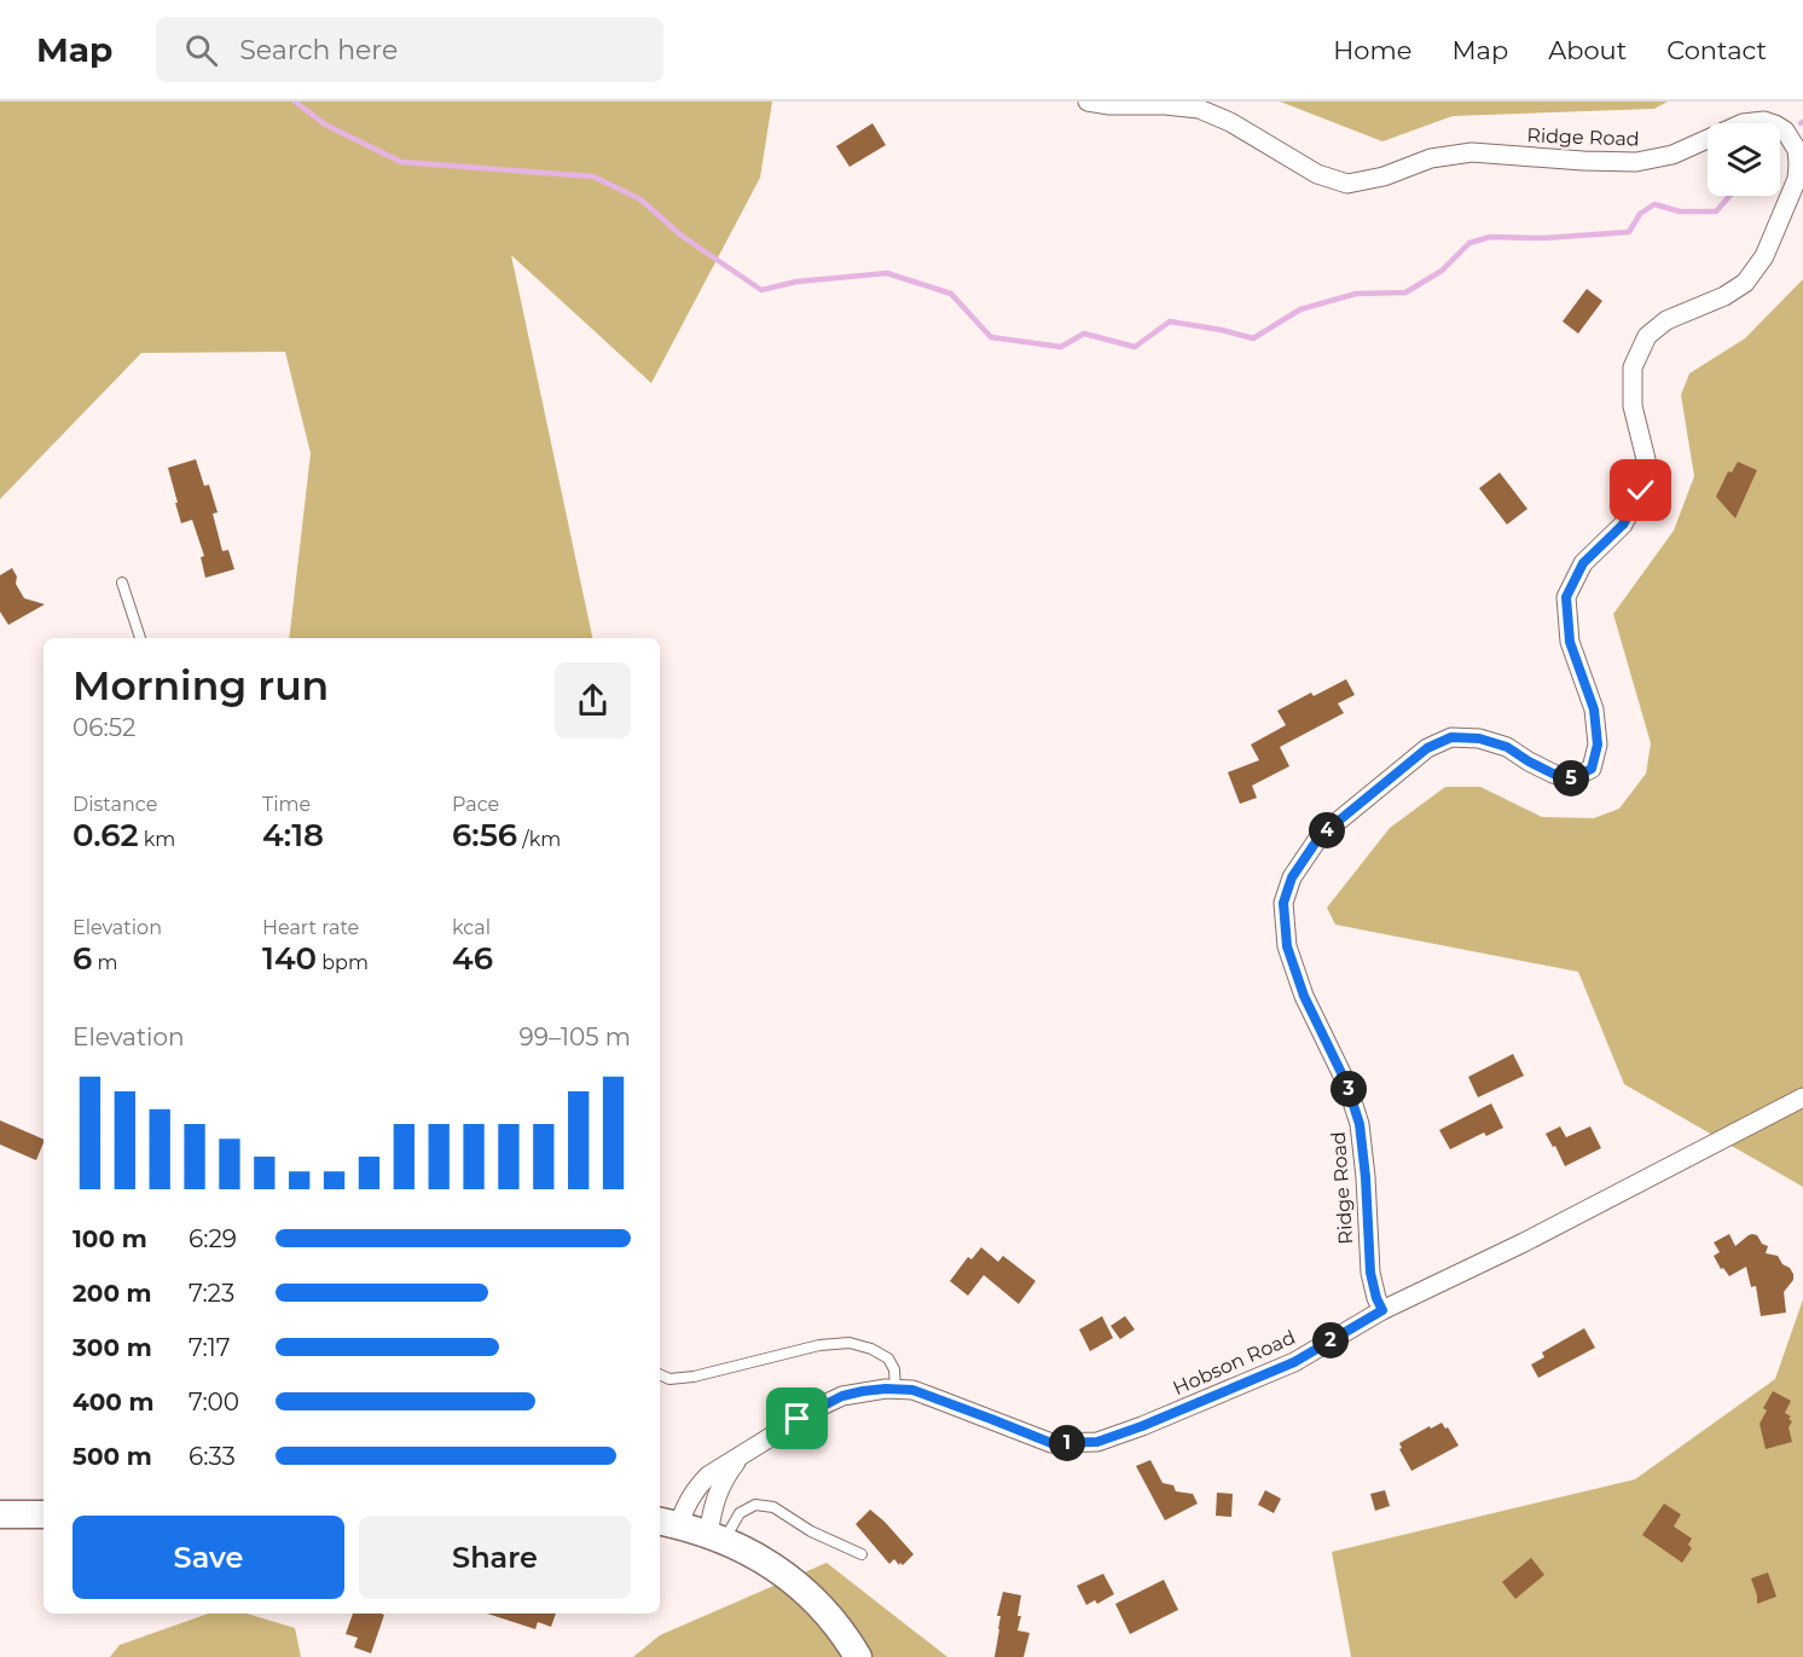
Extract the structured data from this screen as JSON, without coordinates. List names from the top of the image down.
{
  "streets": {
    "street": ["Ridge Road", "Hobson Road"]
  },
  "crossings": [
    ["Ridge Road", "Hobson Road"]
  ],
  "page": {
    "header": "Map",
    "search": "Search here",
    "nav": [
      "Home",
      "Map",
      "About",
      "Contact"
    ],
    "heading": ["Morning run", "06:52"],
    "pins": [
      "5",
      "4",
      "3",
      "2",
      "1"
    ],
    "stats": [
      ["Distance", "0.62 km"],
      ["Time", "4:18"],
      ["Pace", "6:56 /km"],
      ["Elevation", "6 m"],
      ["Heart rate", "140 bpm"],
      ["kcal", "46"]
    ],
    "chart": ["Elevation", "99–105 m"],
    "list": [
      {
        "name": "100 m",
        "note": "6:29"
      },
      {
        "name": "200 m",
        "note": "7:23"
      },
      {
        "name": "300 m",
        "note": "7:17"
      },
      {
        "name": "400 m",
        "note": "7:00"
      },
      {
        "name": "500 m",
        "note": "6:33"
      }
    ],
    "buttons": ["Save", "Share"]
  }
}
